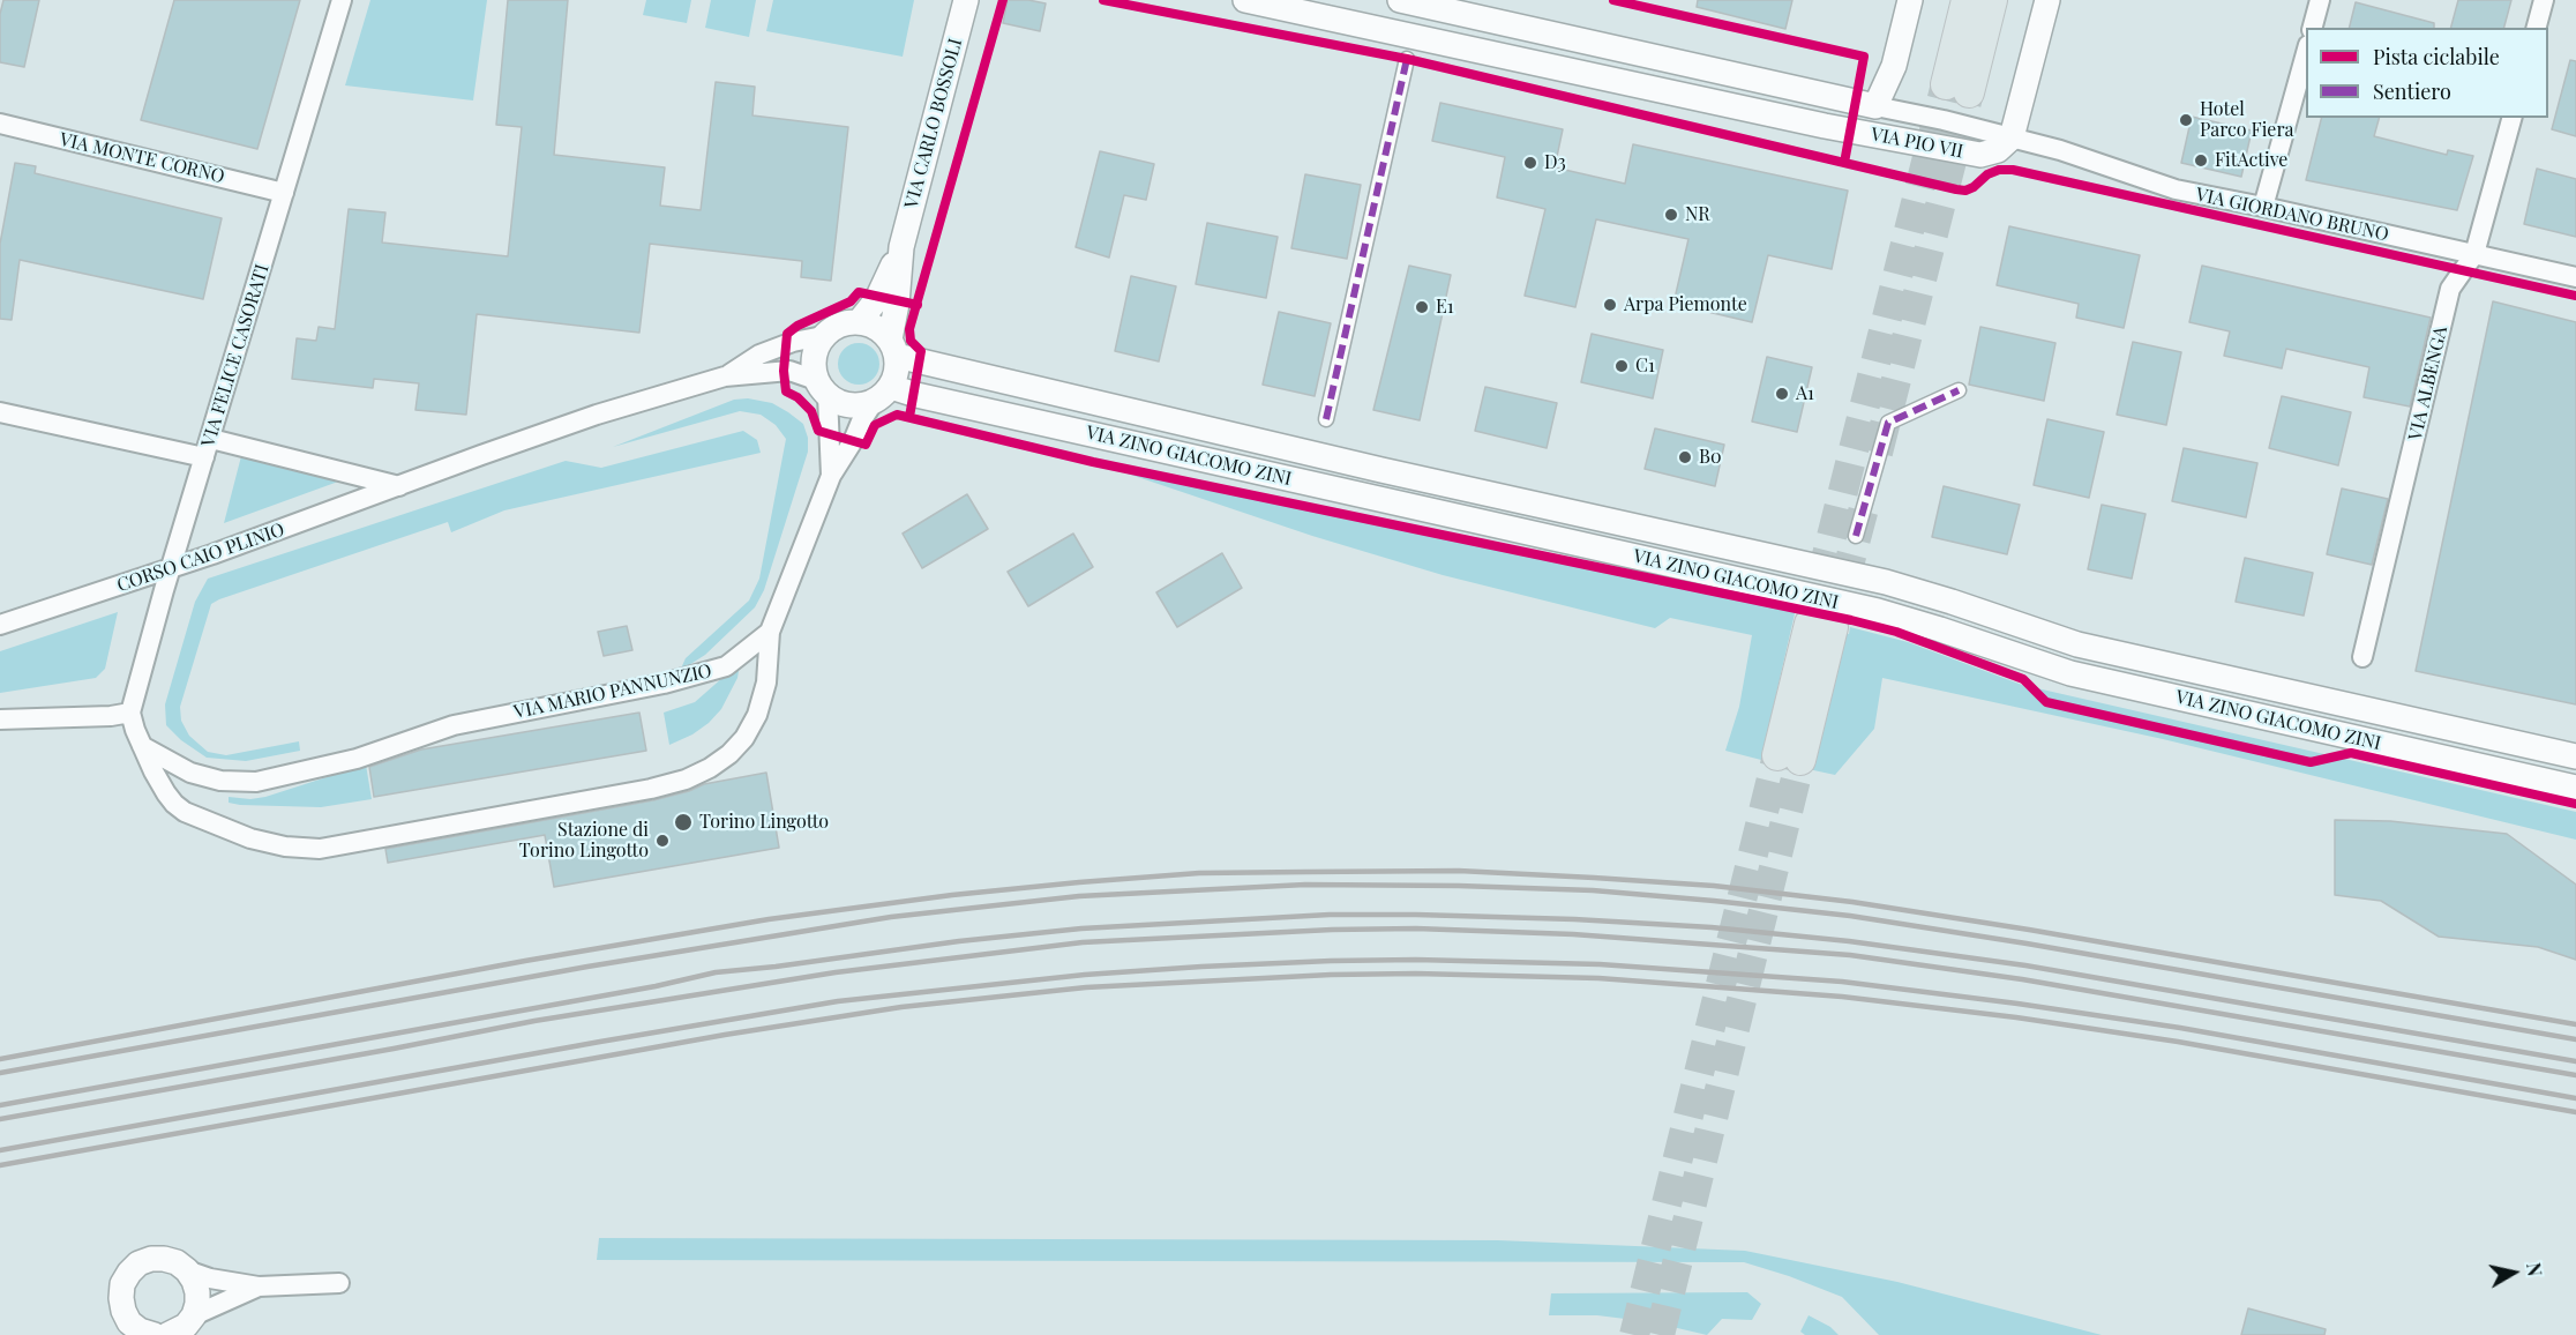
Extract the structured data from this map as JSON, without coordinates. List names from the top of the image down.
{
  "streets": {
    "street": [
      "VIA CARLO BOSSOLI",
      "VIA PIO VII",
      "VIA MONTE CORNO",
      "VIA GIORDANO BRUNO",
      "VIA FELICE CASORATI",
      "VIA ALBENGA",
      "VIA ZINO GIACOMO ZINI",
      "CORSO CAIO PLINIO",
      "VIA MARIO PANNUNZIO"
    ]
  },
  "crossings": [
    ["VIA CARLO BOSSOLI", "VIA ZINO GIACOMO ZINI"],
    ["VIA CARLO BOSSOLI", "CORSO CAIO PLINIO"],
    ["VIA PIO VII", "VIA GIORDANO BRUNO"],
    ["VIA MONTE CORNO", "VIA FELICE CASORATI"],
    ["VIA GIORDANO BRUNO", "VIA ALBENGA"],
    ["VIA FELICE CASORATI", "CORSO CAIO PLINIO"],
    ["VIA ZINO GIACOMO ZINI", "CORSO CAIO PLINIO"]
  ],
  "places": [
    "Hotel Parco Fiera",
    "FitActive",
    "D3",
    "NR",
    "Arpa Piemonte",
    "E1",
    "C1",
    "A1",
    "B0",
    "Torino Lingotto",
    "Stazione di Torino Lingotto"
  ],
  "legend": ["Pista ciclabile", "Sentiero"],
  "north": "right"
}
